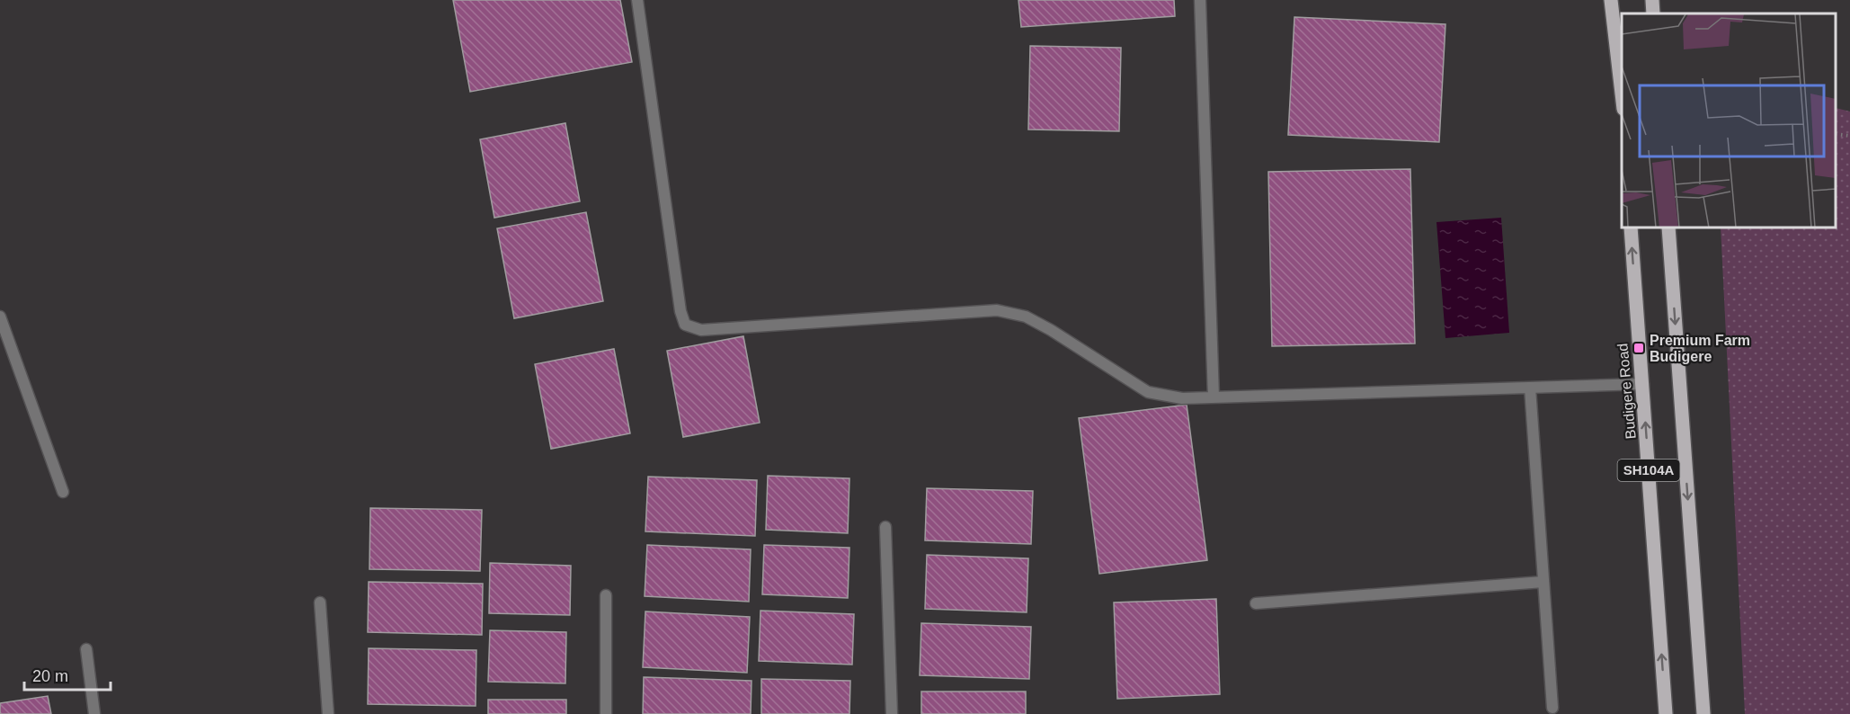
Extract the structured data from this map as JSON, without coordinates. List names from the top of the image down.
{
  "streets": {
    "main road": ["Budigere Road", "SH104A"]
  },
  "places": {
    "transit": ["Premium Farm Budigere"]
  },
  "scale_bar": "20 m"
}
